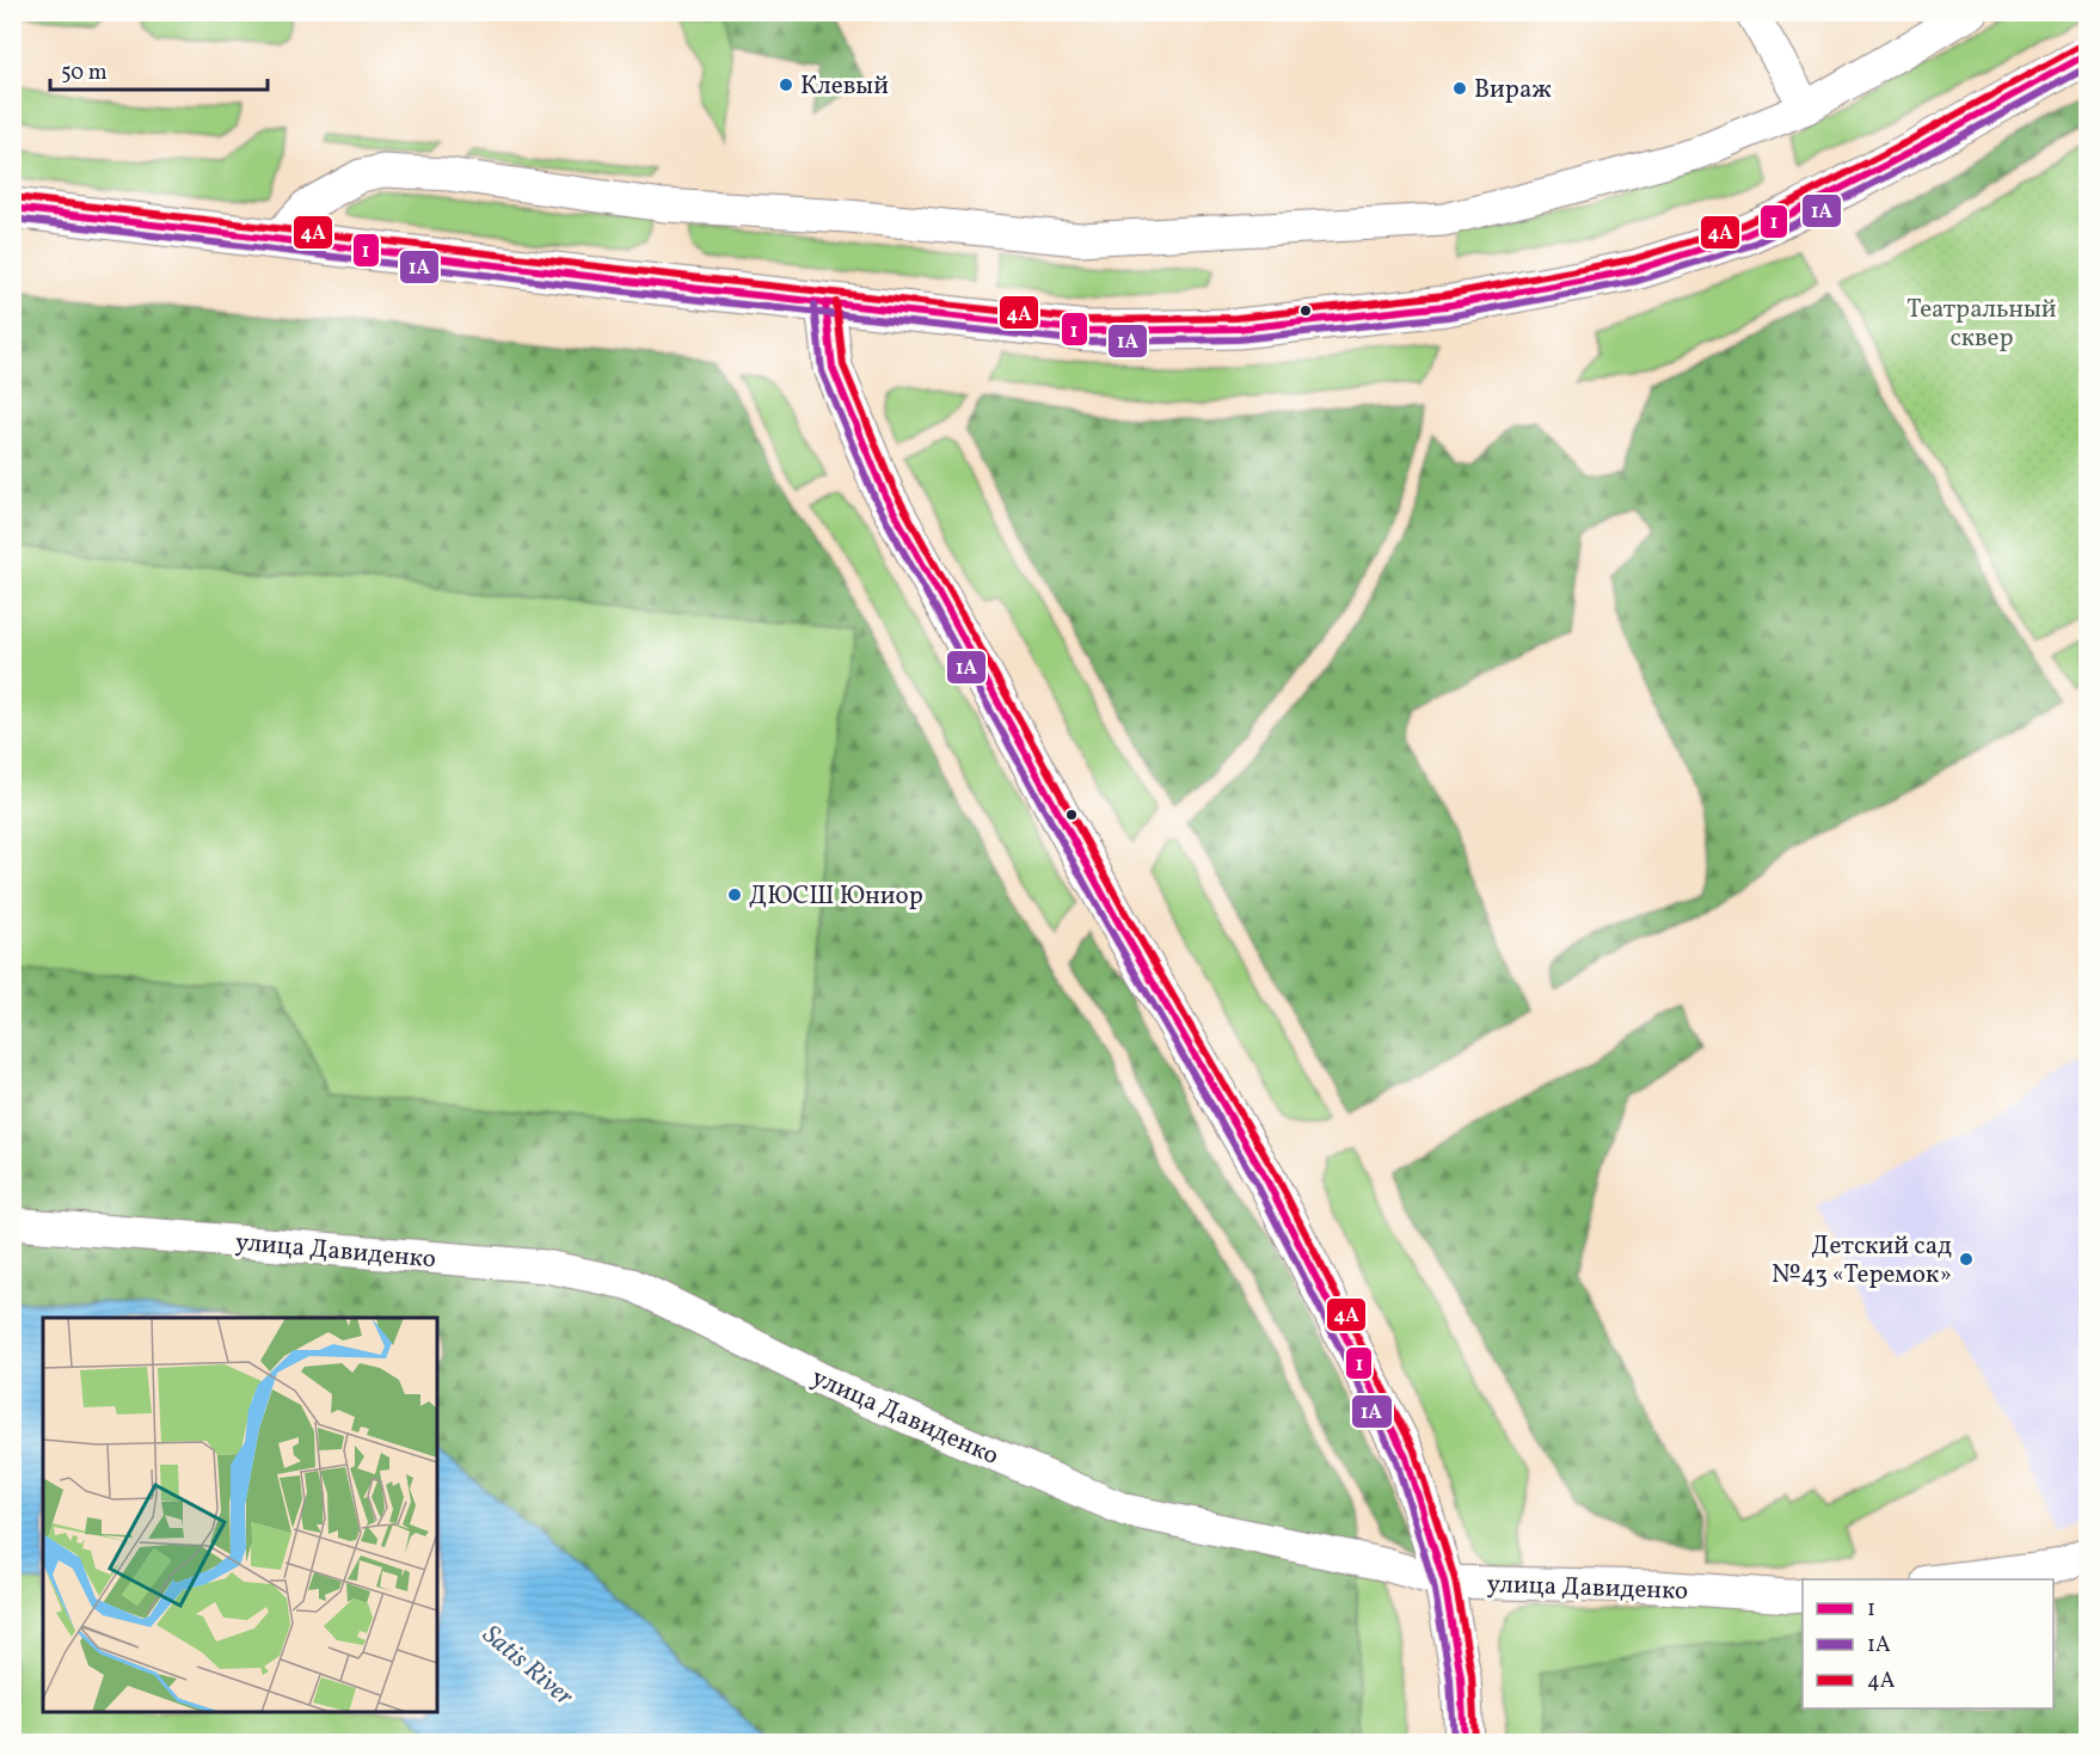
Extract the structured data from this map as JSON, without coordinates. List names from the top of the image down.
{
  "streets": {
    "street": ["улица Давиденко"]
  },
  "water": ["Satis River"],
  "parks": ["Театральный сквер"],
  "places": [
    "Клевый",
    "Вираж",
    "ДЮСШ Юниор",
    "Детский сад №43 «Теремок»"
  ],
  "lines": ["transit line 4А", "transit line 1", "transit line 1А"],
  "legend": ["1", "1А", "4А"],
  "scale_bar": "50 m"
}
